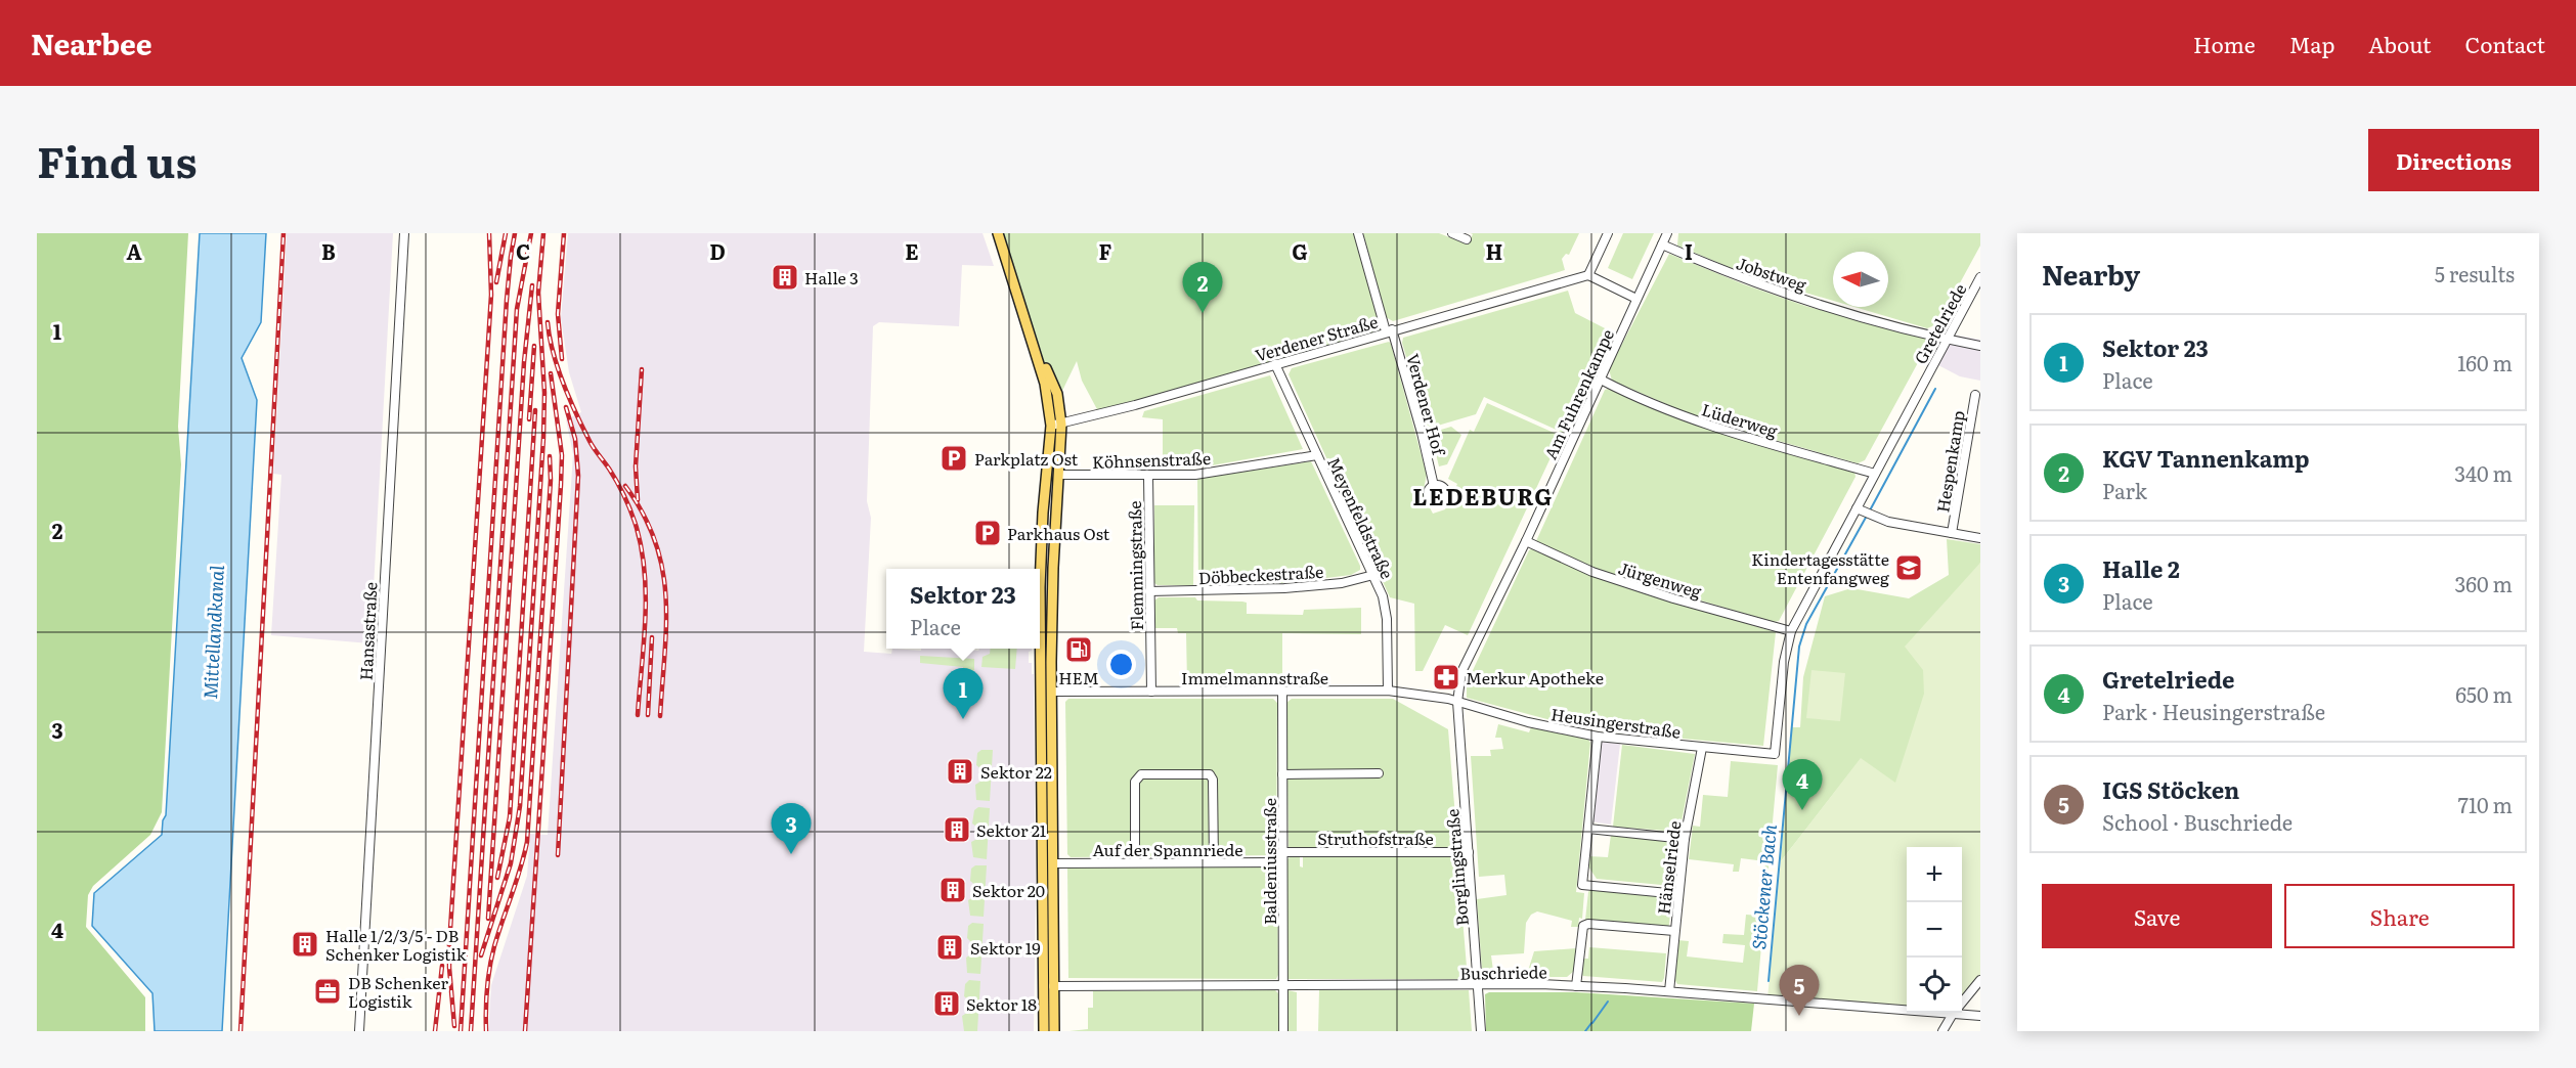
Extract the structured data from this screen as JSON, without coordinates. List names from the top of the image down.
{
  "streets": {
    "street": [
      "Jobstweg",
      "Gretelriede",
      "Verdener Straße",
      "Am Fuhrenkampe",
      "Verdener Hof",
      "Lüderweg",
      "Köhnsenstraße",
      "Hespenkamp",
      "Meyenfeldstraße",
      "Flemmingstraße",
      "Döbbeckestraße",
      "Jürgenweg",
      "Hansastraße",
      "Immelmannstraße",
      "Heusingerstraße",
      "Struthofstraße",
      "Auf der Spannriede",
      "Baldeniusstraße",
      "Borglingstraße",
      "Hänselriede",
      "Buschriede"
    ]
  },
  "crossings": [
    ["Jobstweg", "Gretelriede"],
    ["Jobstweg", "Am Fuhrenkampe"],
    ["Gretelriede", "Lüderweg"],
    ["Gretelriede", "Jürgenweg"],
    ["Gretelriede", "Heusingerstraße"],
    ["Verdener Straße", "Verdener Hof"],
    ["Verdener Straße", "Meyenfeldstraße"],
    ["Am Fuhrenkampe", "Lüderweg"],
    ["Am Fuhrenkampe", "Jürgenweg"],
    ["Am Fuhrenkampe", "Immelmannstraße"],
    ["Am Fuhrenkampe", "Heusingerstraße"],
    ["Am Fuhrenkampe", "Borglingstraße"],
    ["Köhnsenstraße", "Meyenfeldstraße"],
    ["Köhnsenstraße", "Flemmingstraße"],
    ["Meyenfeldstraße", "Döbbeckestraße"],
    ["Meyenfeldstraße", "Immelmannstraße"],
    ["Flemmingstraße", "Döbbeckestraße"],
    ["Flemmingstraße", "Immelmannstraße"],
    ["Immelmannstraße", "Heusingerstraße"],
    ["Immelmannstraße", "Baldeniusstraße"],
    ["Immelmannstraße", "Borglingstraße"],
    ["Heusingerstraße", "Borglingstraße"],
    ["Heusingerstraße", "Hänselriede"],
    ["Struthofstraße", "Baldeniusstraße"],
    ["Struthofstraße", "Borglingstraße"],
    ["Auf der Spannriede", "Baldeniusstraße"],
    ["Baldeniusstraße", "Buschriede"],
    ["Borglingstraße", "Buschriede"],
    ["Hänselriede", "Buschriede"]
  ],
  "districts": ["LEDEBURG"],
  "water": ["Mittellandkanal", "Stöckener Bach"],
  "places": {
    "building": [
      "Halle 3",
      "Sektor 22",
      "Sektor 21",
      "Sektor 20",
      "Halle 1/2/3/5 - DB Schenker Logistik",
      "Sektor 19",
      "Sektor 18"
    ],
    "parking": ["Parkplatz Ost", "Parkhaus Ost"],
    "school or university": ["Kindertagesstätte Entenfangweg"],
    "fuel station": ["HEM"],
    "pharmacy": ["Merkur Apotheke"],
    "office": ["DB Schenker Logistik"]
  },
  "north": "left",
  "page": {
    "header": "Nearbee",
    "nav": [
      "Home",
      "Map",
      "About",
      "Contact"
    ],
    "title": "Find us",
    "buttons": [
      "Directions",
      ["Save", "Share"]
    ],
    "heading": ["Nearby", "5 results"],
    "pins": [
      "2",
      "1",
      "4",
      "3",
      "5"
    ],
    "list": [
      {
        "mark": "1",
        "name": "Sektor 23",
        "note": "Place",
        "value": "160 m"
      },
      {
        "mark": "2",
        "name": "KGV Tannenkamp",
        "note": "Park",
        "value": "340 m"
      },
      {
        "mark": "3",
        "name": "Halle 2",
        "note": "Place",
        "value": "360 m"
      },
      {
        "mark": "4",
        "name": "Gretelriede",
        "note": "Park · Heusingerstraße",
        "value": "650 m"
      },
      {
        "mark": "5",
        "name": "IGS Stöcken",
        "note": "School · Buschriede",
        "value": "710 m"
      }
    ],
    "popup": ["Sektor 23", "Place"],
    "map_buttons": ["+", "−"]
  },
  "grid": {
    "columns": [
      "A",
      "B",
      "C",
      "D",
      "E",
      "F",
      "G",
      "H",
      "I"
    ],
    "rows": [
      "1",
      "2",
      "3",
      "4"
    ]
  }
}
